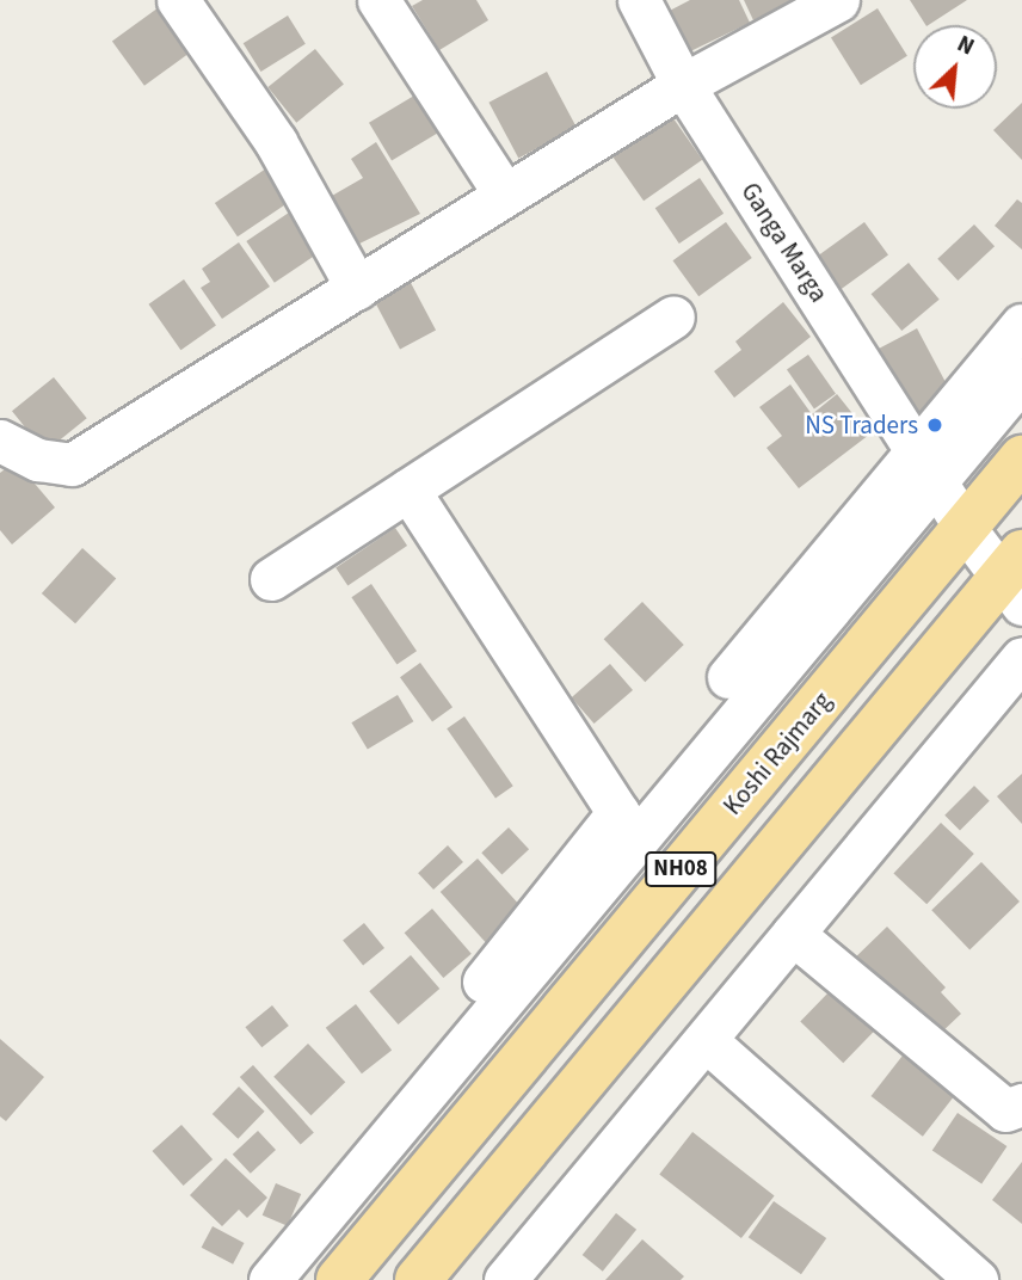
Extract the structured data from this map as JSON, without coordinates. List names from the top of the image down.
{
  "streets": {
    "main road": ["Koshi Rajmarg", "NH08"],
    "street": ["Ganga Marga"]
  },
  "crossings": [
    ["Ganga Marga", "Koshi Rajmarg"],
    ["Ganga Marga", "NH08"]
  ],
  "places": ["NS Traders"],
  "north": "top right"
}
